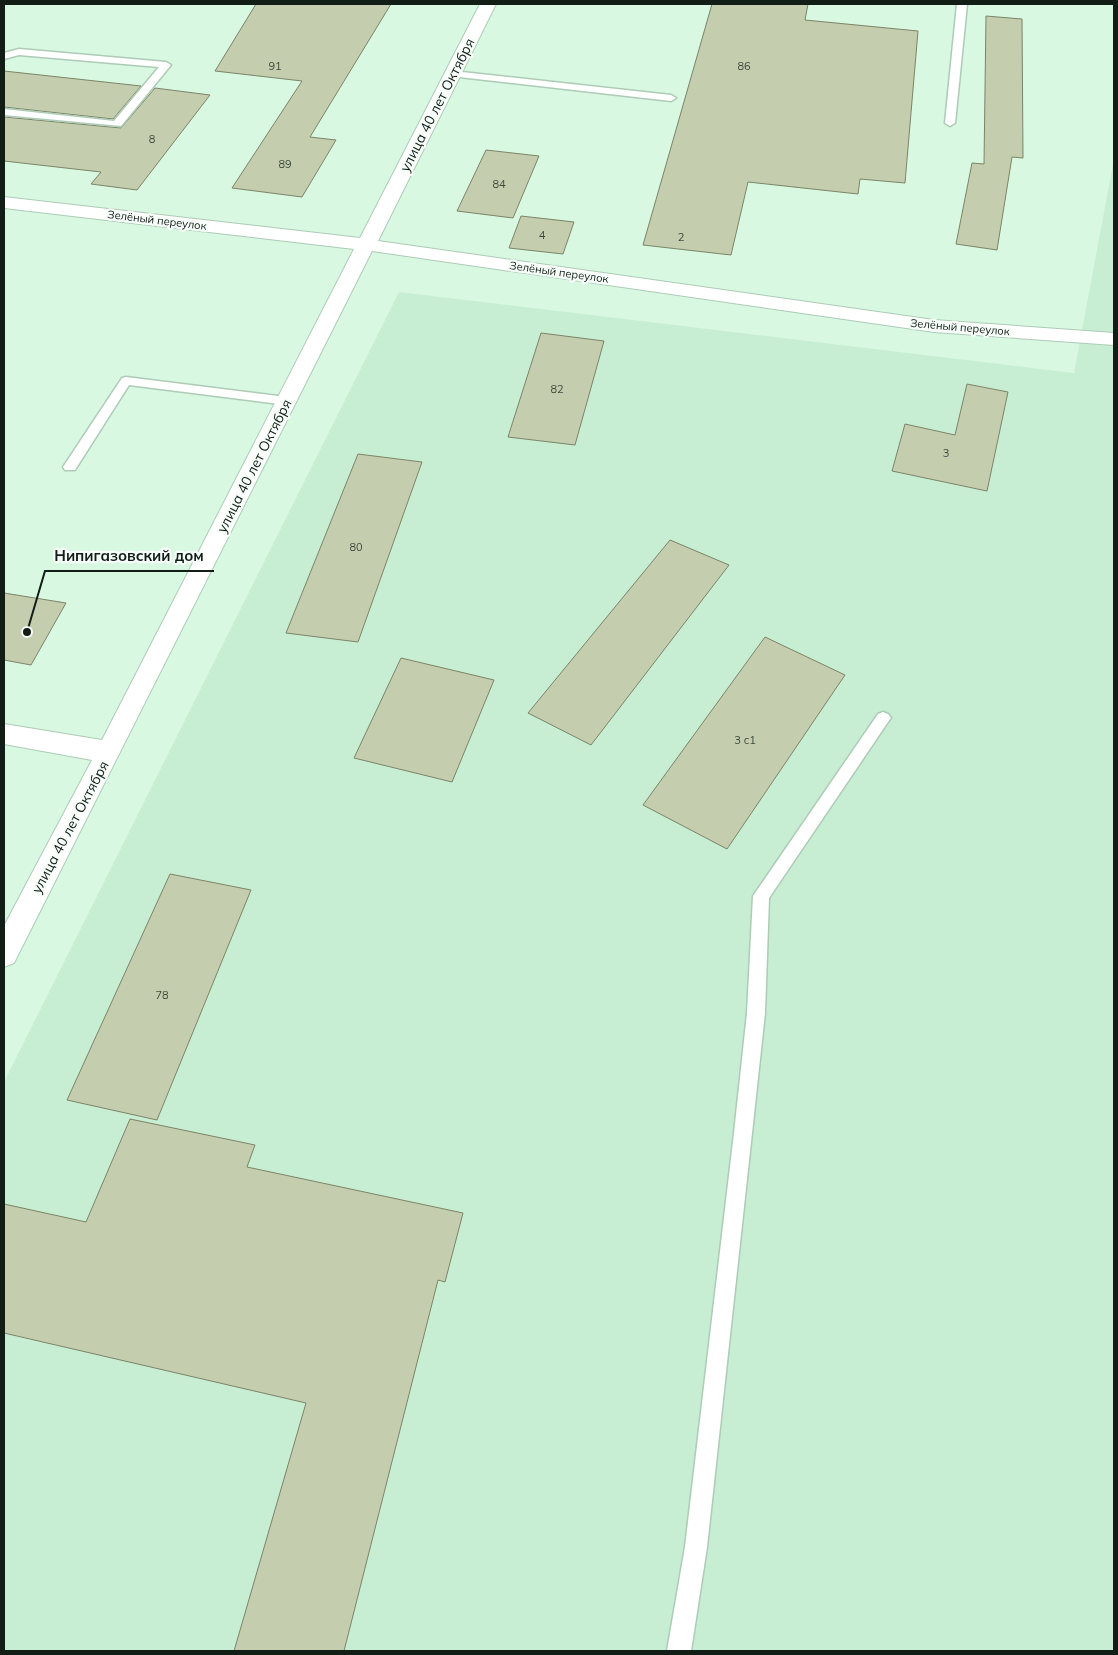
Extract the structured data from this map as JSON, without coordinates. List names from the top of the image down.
{
  "streets": {
    "street": ["улица 40 лет Октября", "Зелёный переулок"]
  },
  "crossings": [
    ["улица 40 лет Октября", "Зелёный переулок"]
  ],
  "places": ["Нипигазовский дом"],
  "house_numbers": [
    "91",
    "86",
    "8",
    "89",
    "84",
    "4",
    "2",
    "82",
    "3",
    "80",
    "3 с1",
    "78"
  ]
}
